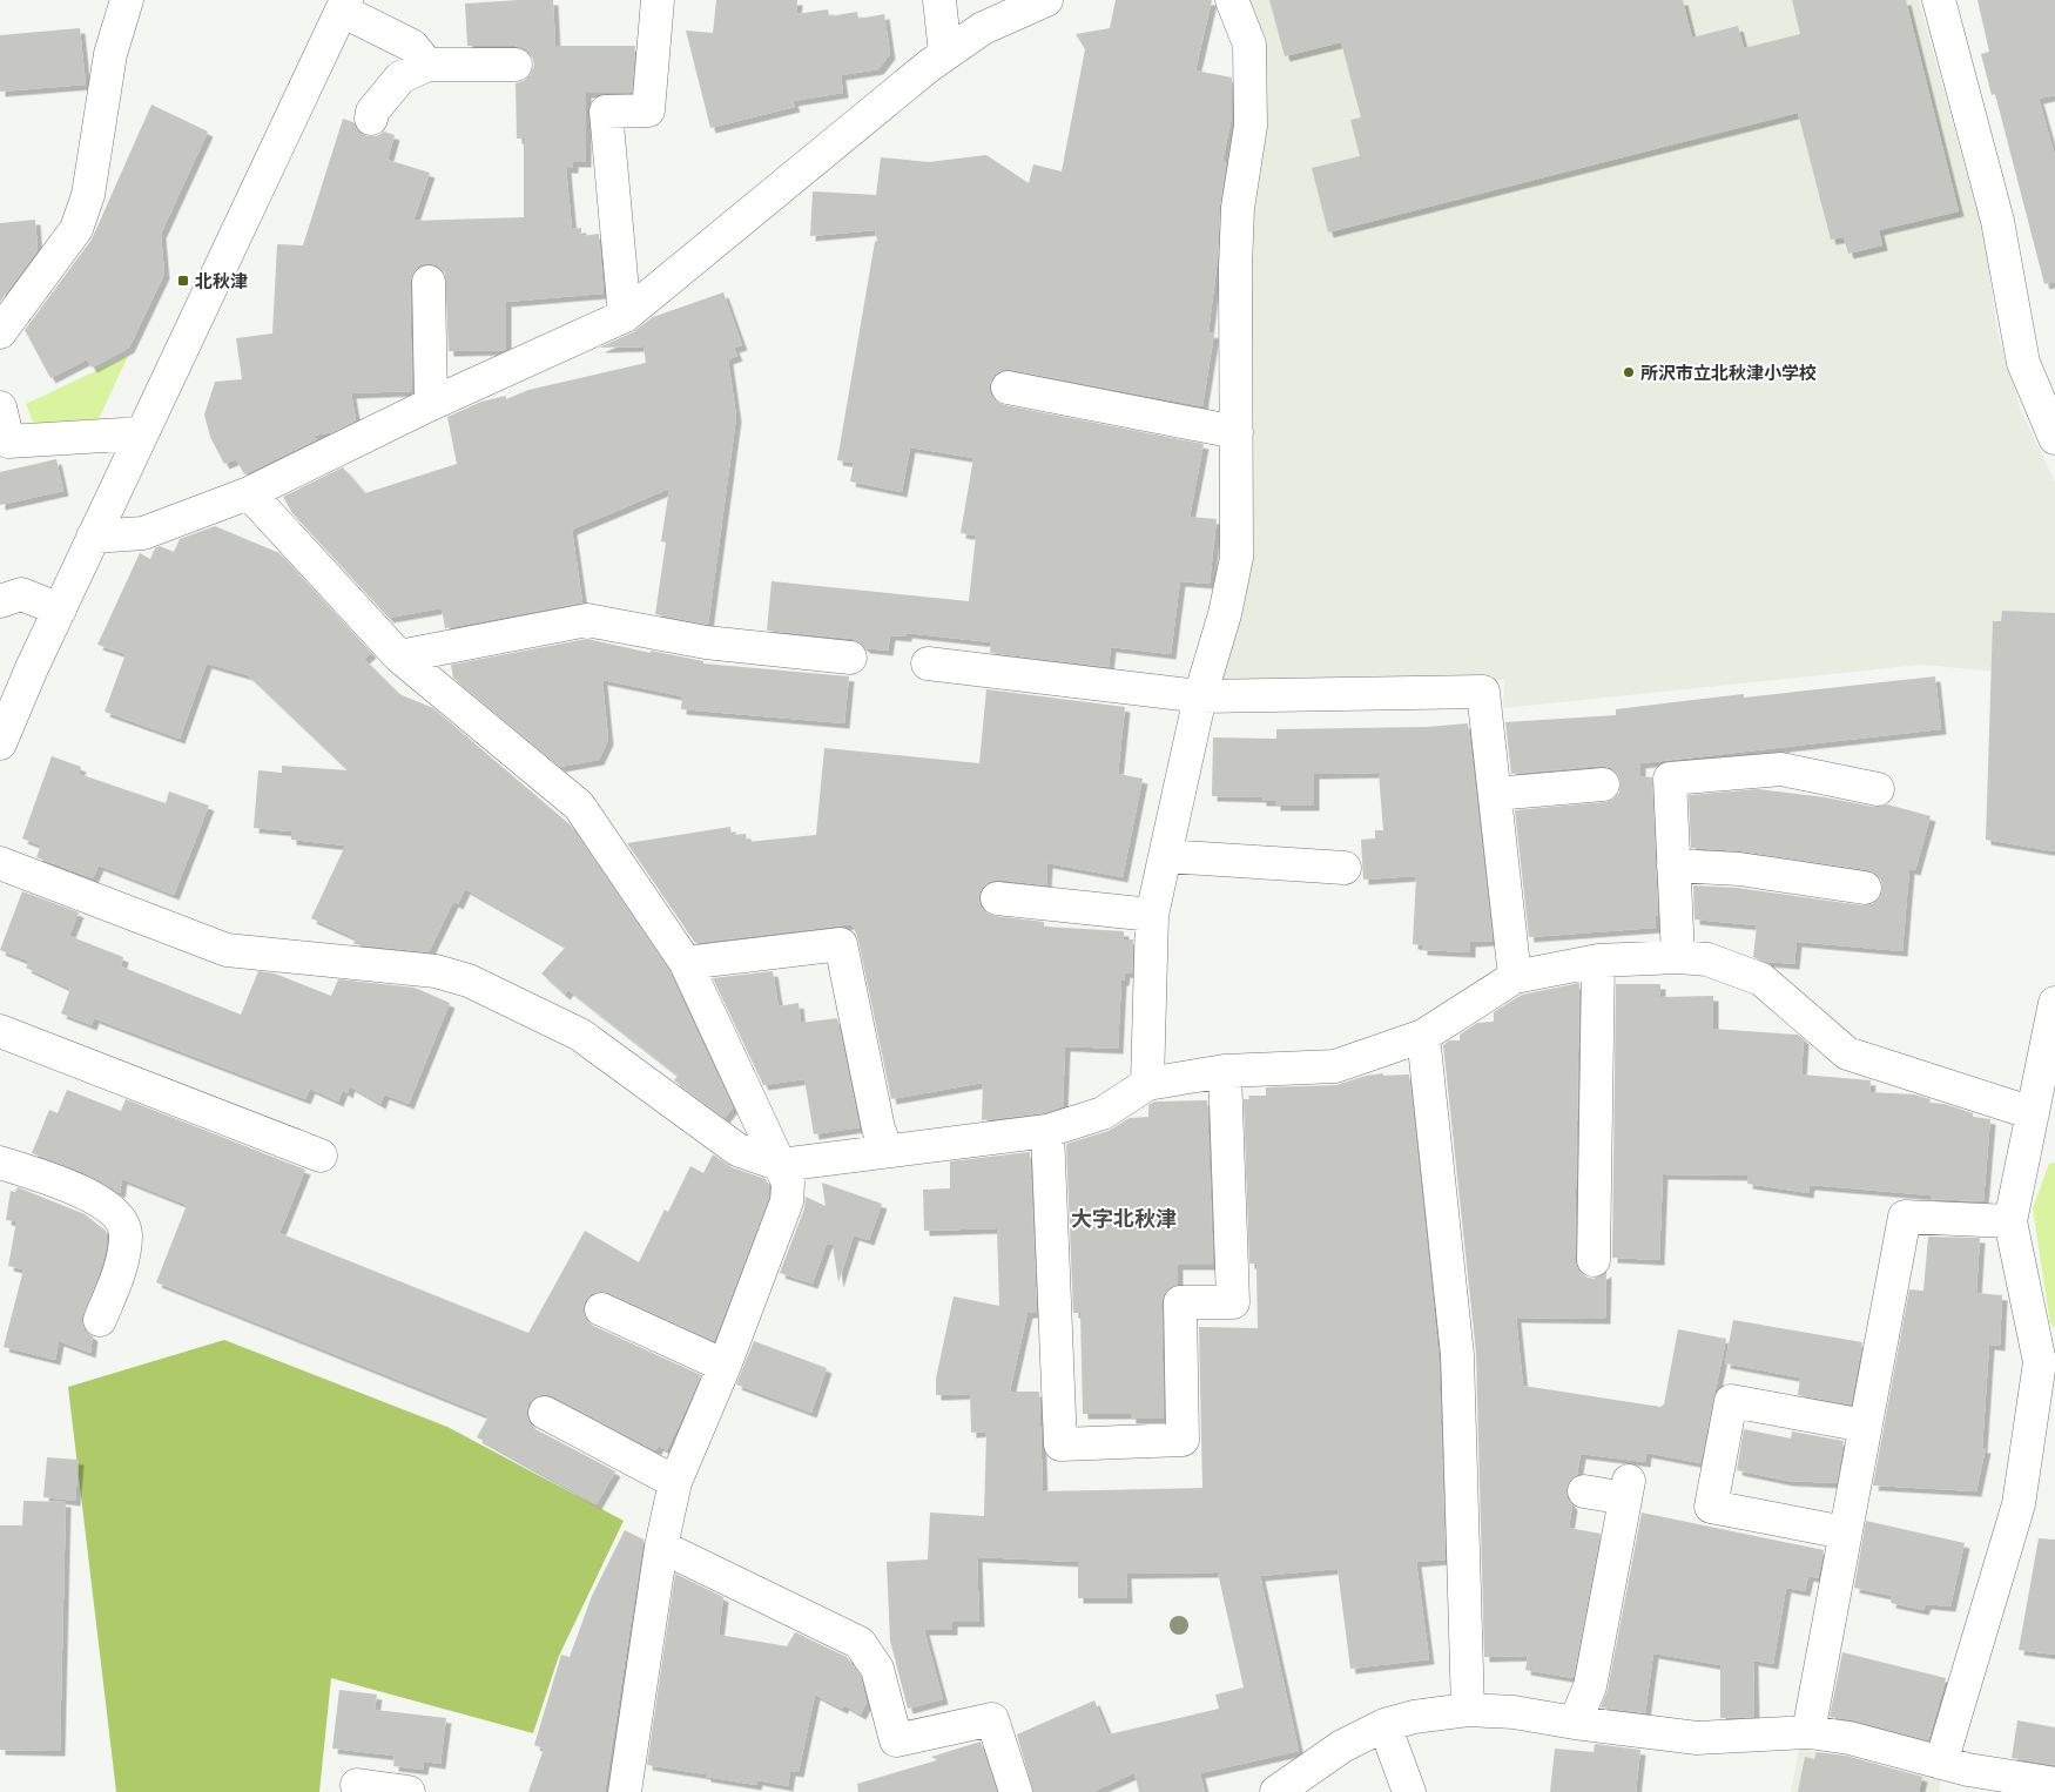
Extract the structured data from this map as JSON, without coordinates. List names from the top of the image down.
{
  "districts": ["大字北秋津"],
  "places": {
    "transit": ["北秋津"],
    "other": ["所沢市立北秋津小学校"]
  }
}
